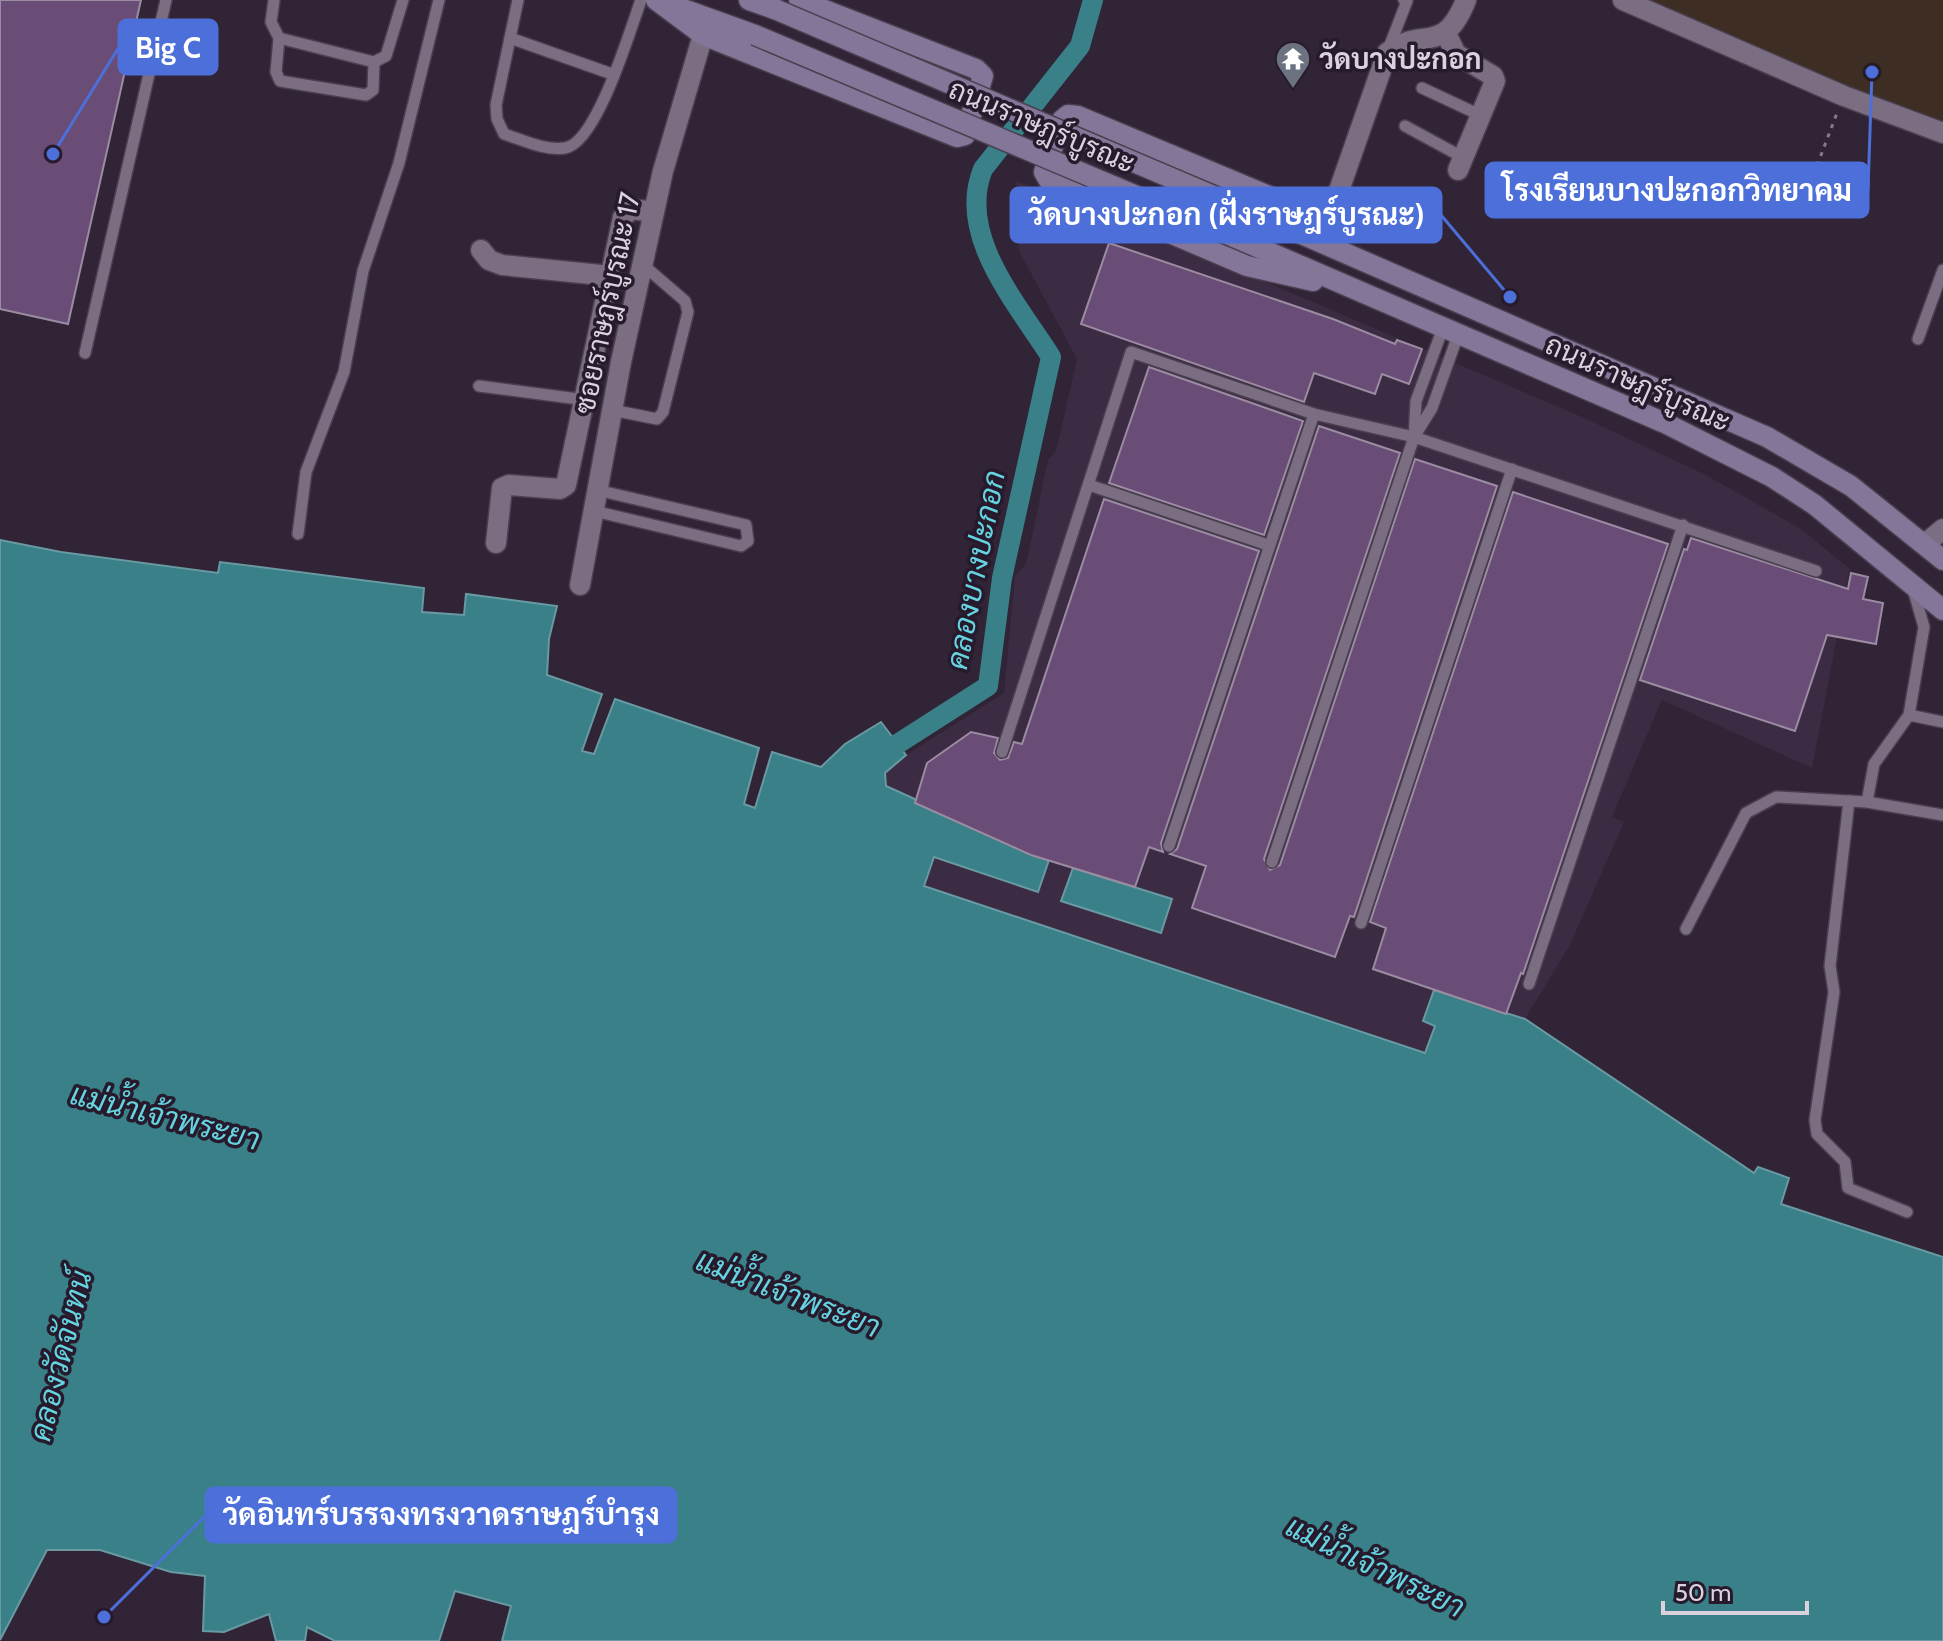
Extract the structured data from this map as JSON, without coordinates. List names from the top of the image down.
{
  "streets": {
    "main road": ["ถนนราษฎร์บูรณะ"],
    "street": ["ซอยราษฎร์บูรณะ 17"]
  },
  "water": ["คลองบางปะกอก", "แม่น้ำเจ้าพระยา", "คลองวัดจันทน์"],
  "places": {
    "other": [
      "โรงเรียนบางปะกอกวิทยาคม",
      "Big C",
      "วัดบางปะกอก (ฝั่งราษฎร์บูรณะ)",
      "วัดอินทร์บรรจงทรงวาดราษฎร์บำรุง"
    ],
    "temple": ["วัดบางปะกอก"]
  },
  "scale_bar": "50 m"
}
